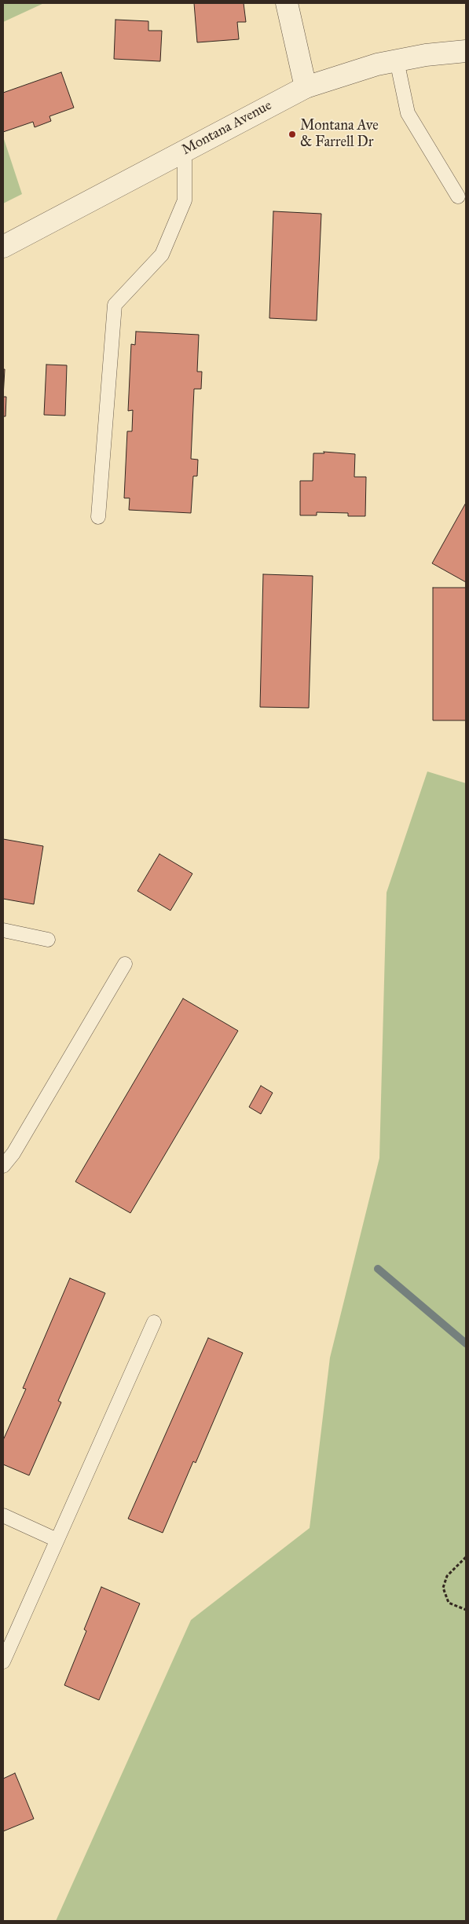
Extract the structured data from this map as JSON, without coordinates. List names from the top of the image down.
{
  "streets": {
    "street": ["Montana Avenue"]
  },
  "places": ["Montana Ave & Farrell Dr"]
}
